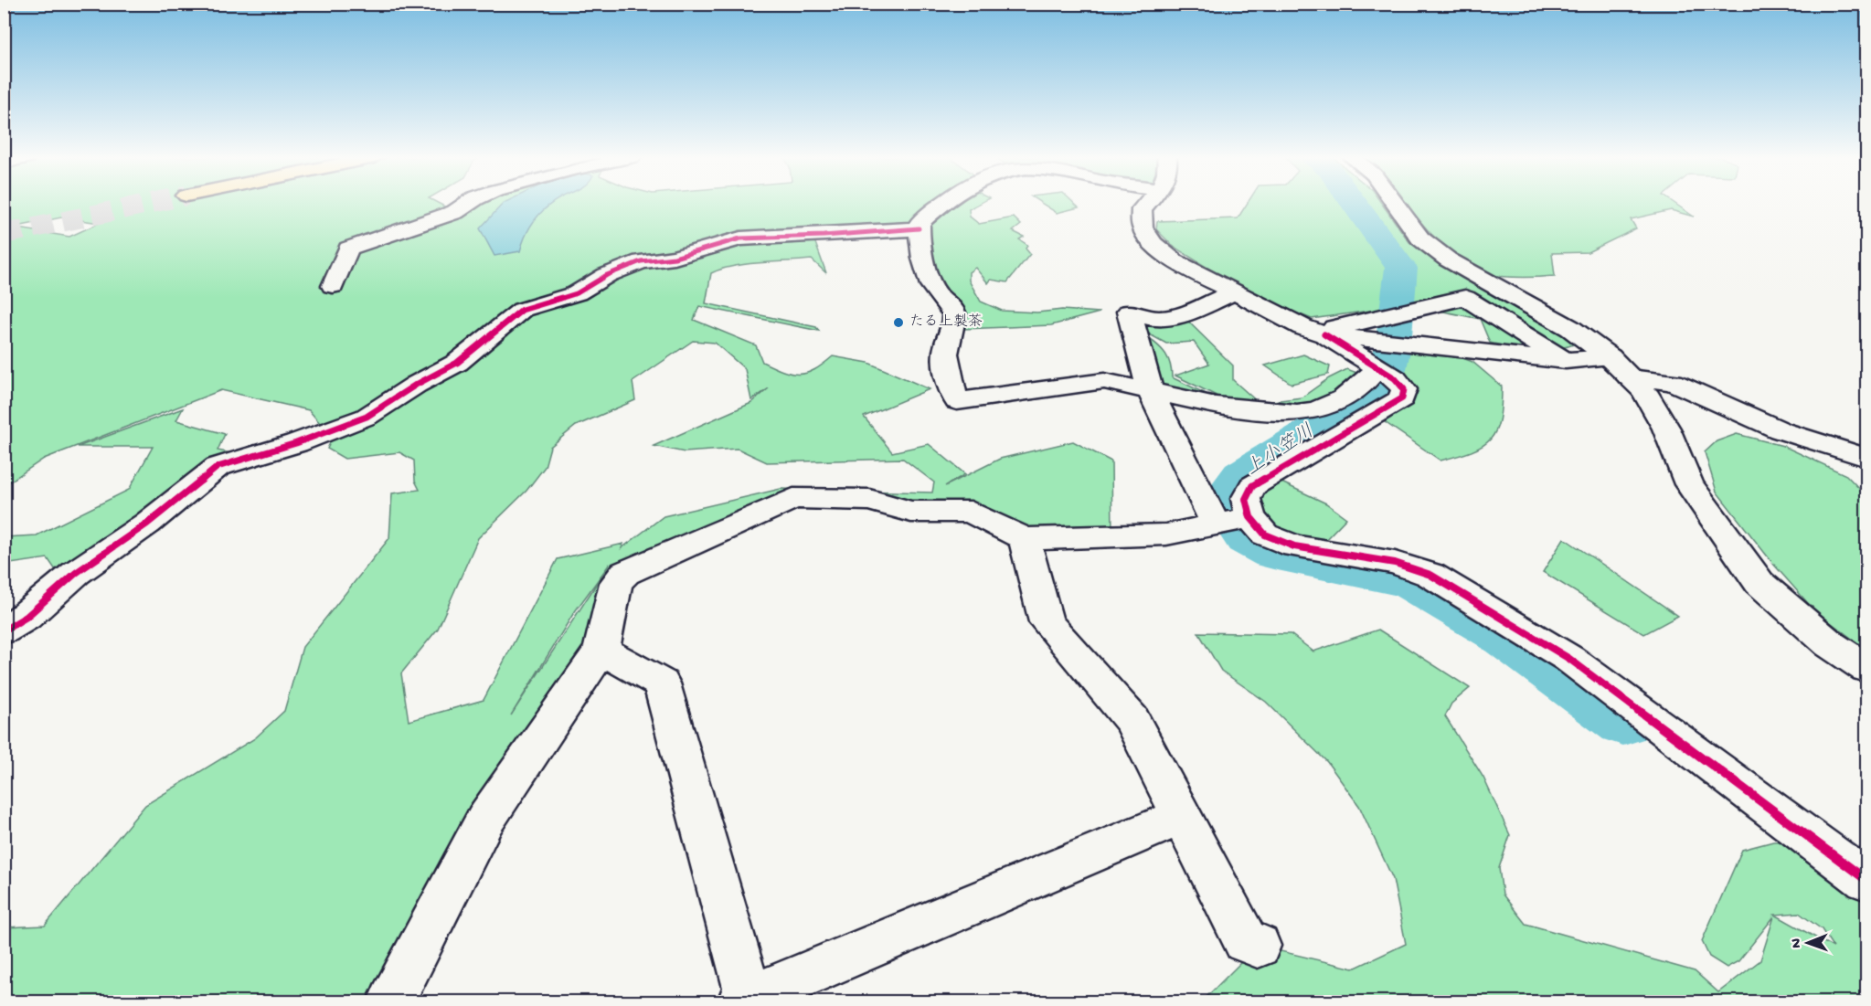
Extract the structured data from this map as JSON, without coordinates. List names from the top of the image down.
{
  "water": ["上小笠川"],
  "places": ["たる上製茶"],
  "north": "left"
}
